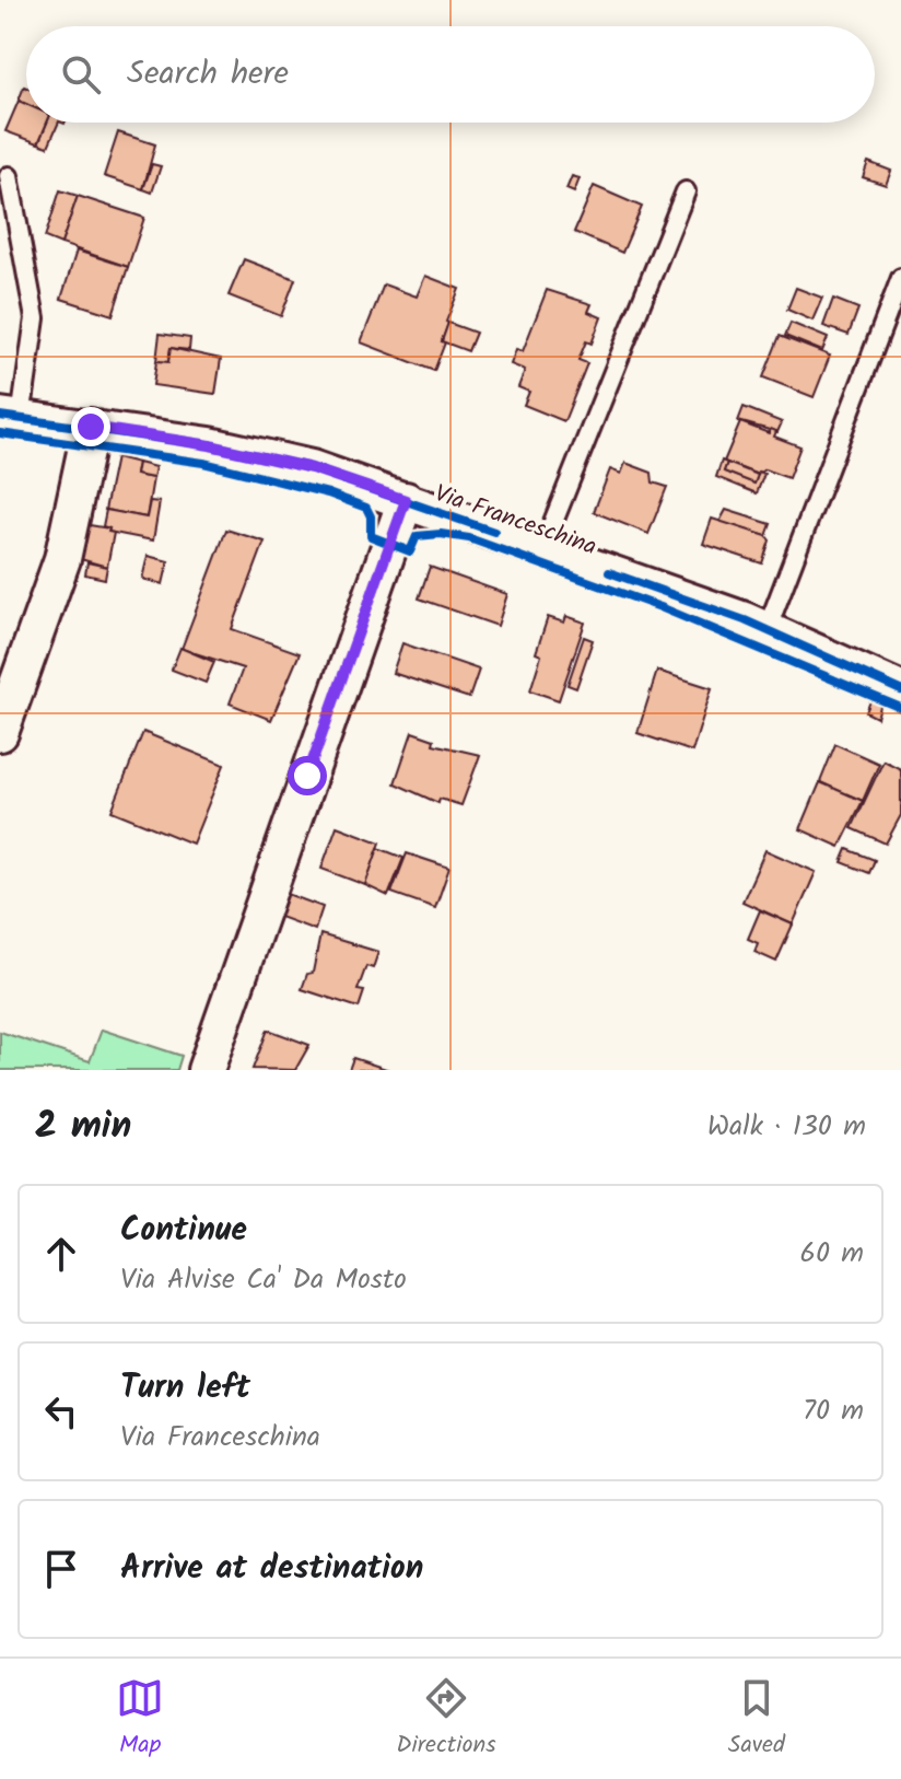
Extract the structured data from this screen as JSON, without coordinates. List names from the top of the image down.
{
  "streets": {
    "street": ["Via Franceschina"]
  },
  "page": {
    "search": "Search here",
    "heading": ["2 min", "Walk · 130 m"],
    "list": [
      ["Continue", "Via Alvise Ca' Da Mosto", "60 m"],
      ["Turn left", "Via Franceschina", "70 m"],
      "Arrive at destination"
    ],
    "nav": ["Map", "Directions", "Saved"]
  }
}
